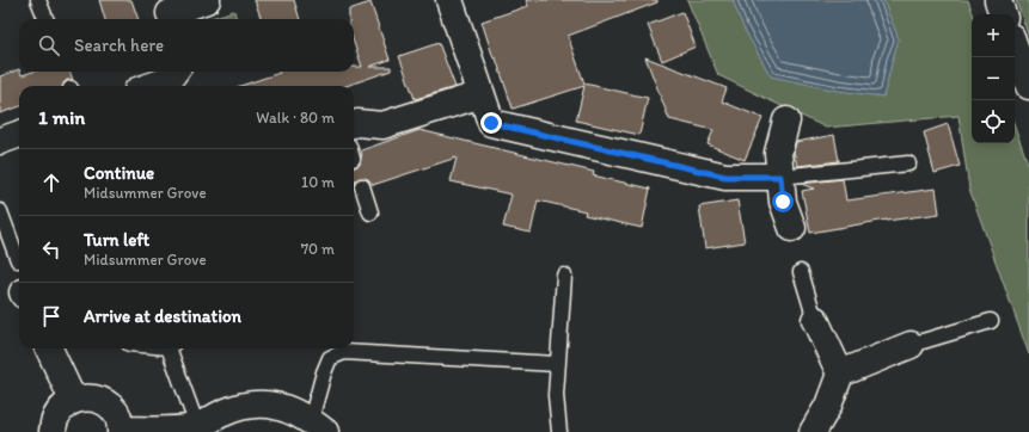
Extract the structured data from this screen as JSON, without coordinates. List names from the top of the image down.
{
  "page": {
    "map_buttons": ["+", "−"],
    "search": "Search here",
    "heading": ["1 min", "Walk · 80 m"],
    "list": [
      ["Continue", "Midsummer Grove", "10 m"],
      ["Turn left", "Midsummer Grove", "70 m"],
      "Arrive at destination"
    ]
  }
}
